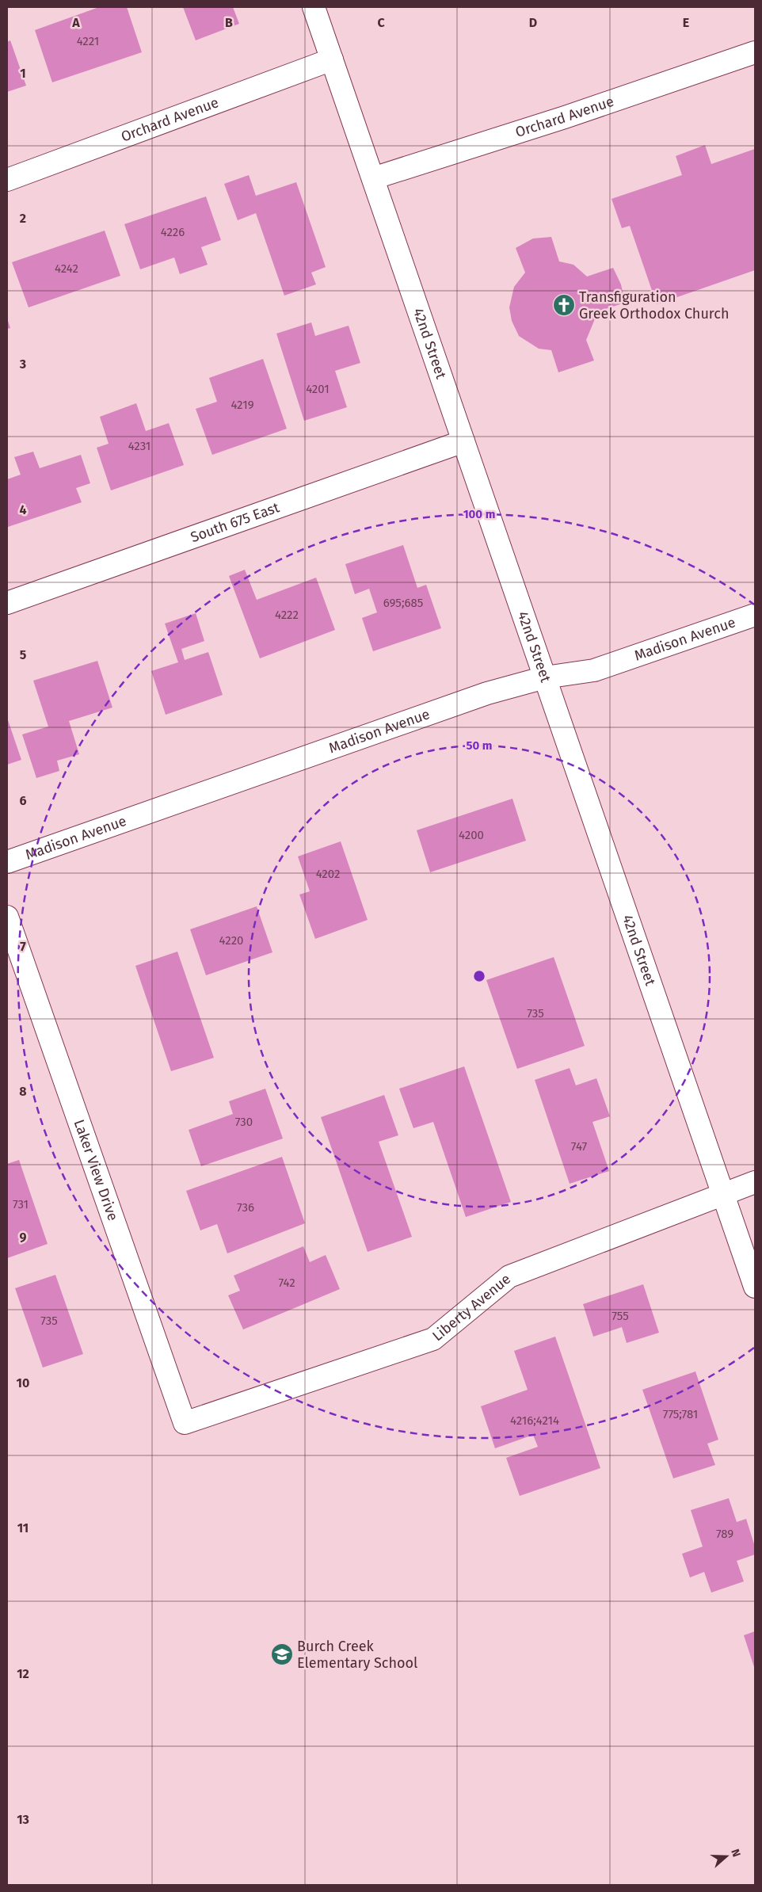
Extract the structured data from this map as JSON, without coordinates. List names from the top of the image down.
{
  "streets": {
    "street": [
      "Orchard Avenue",
      "42nd Street",
      "South 675 East",
      "Madison Avenue",
      "Laker View Drive",
      "Liberty Avenue"
    ]
  },
  "crossings": [
    ["Orchard Avenue", "42nd Street"],
    ["42nd Street", "South 675 East"],
    ["42nd Street", "Madison Avenue"],
    ["42nd Street", "Liberty Avenue"],
    ["Laker View Drive", "Liberty Avenue"]
  ],
  "places": {
    "church": ["Transfiguration Greek Orthodox Church"],
    "school or university": ["Burch Creek Elementary School"]
  },
  "house_numbers": [
    "4221",
    "4226",
    "4242",
    "4201",
    "4219",
    "4231",
    "695;685",
    "4222",
    "4200",
    "4202",
    "4220",
    "735",
    "730",
    "747",
    "731",
    "736",
    "742",
    "755",
    "735",
    "775;781",
    "4216;4214",
    "789"
  ],
  "north": "right",
  "grid": {
    "columns": [
      "A",
      "B",
      "C",
      "D",
      "E"
    ],
    "rows": [
      "1",
      "2",
      "3",
      "4",
      "5",
      "6",
      "7",
      "8",
      "9",
      "10",
      "11",
      "12",
      "13"
    ]
  },
  "rings": ["100 m", "50 m"]
}
